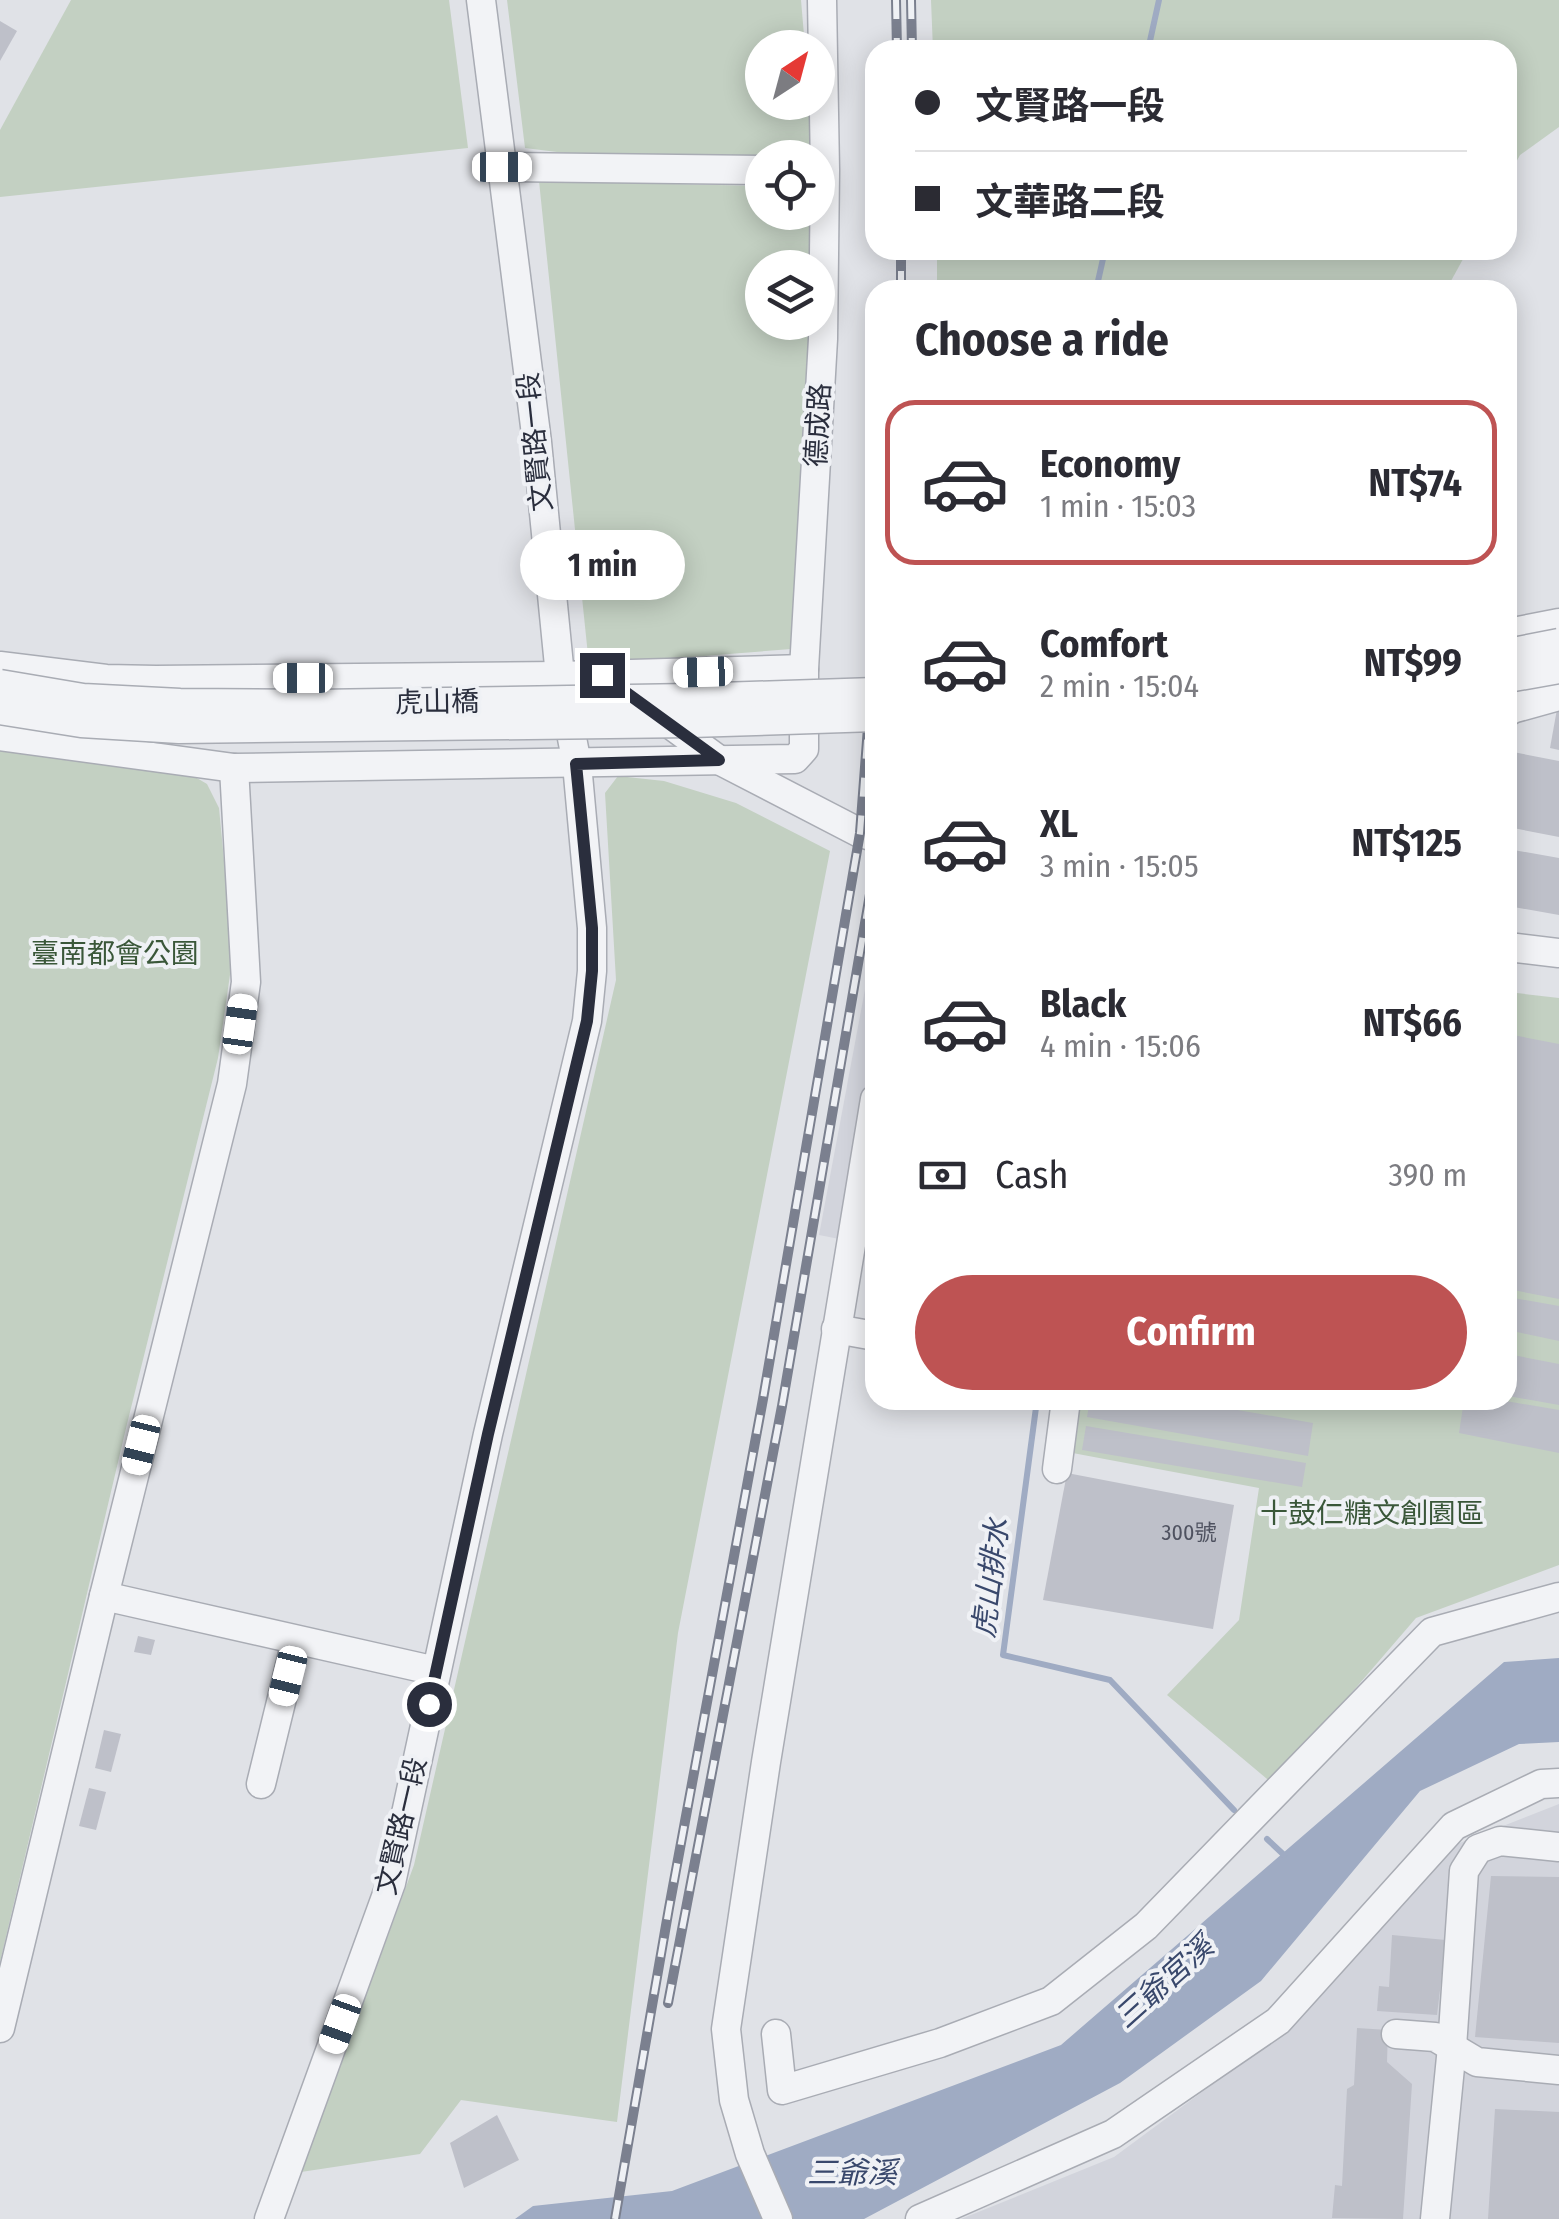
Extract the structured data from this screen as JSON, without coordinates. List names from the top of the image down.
{
  "streets": {
    "street": ["德成路", "文賢路一段", "虎山橋"]
  },
  "crossings": [
    ["德成路", "文賢路一段"]
  ],
  "water": ["虎山排水", "三爺宮溪", "三爺溪"],
  "parks": ["臺南都會公園", "十鼓仁糖文創園區"],
  "house_numbers": ["300號"],
  "north": "top right",
  "page": {
    "banner": ["文賢路一段", "文華路二段"],
    "heading": "Choose a ride",
    "list": [
      {
        "name": "Economy",
        "note": "1 min · 15:03",
        "value": "NT$74"
      },
      {
        "name": "Comfort",
        "note": "2 min · 15:04",
        "value": "NT$99"
      },
      {
        "name": "XL",
        "note": "3 min · 15:05",
        "value": "NT$125"
      },
      {
        "name": "Black",
        "note": "4 min · 15:06",
        "value": "NT$66"
      }
    ],
    "bubble": "1 min",
    "pay": ["Cash", "390 m"],
    "buttons": "Confirm"
  }
}
